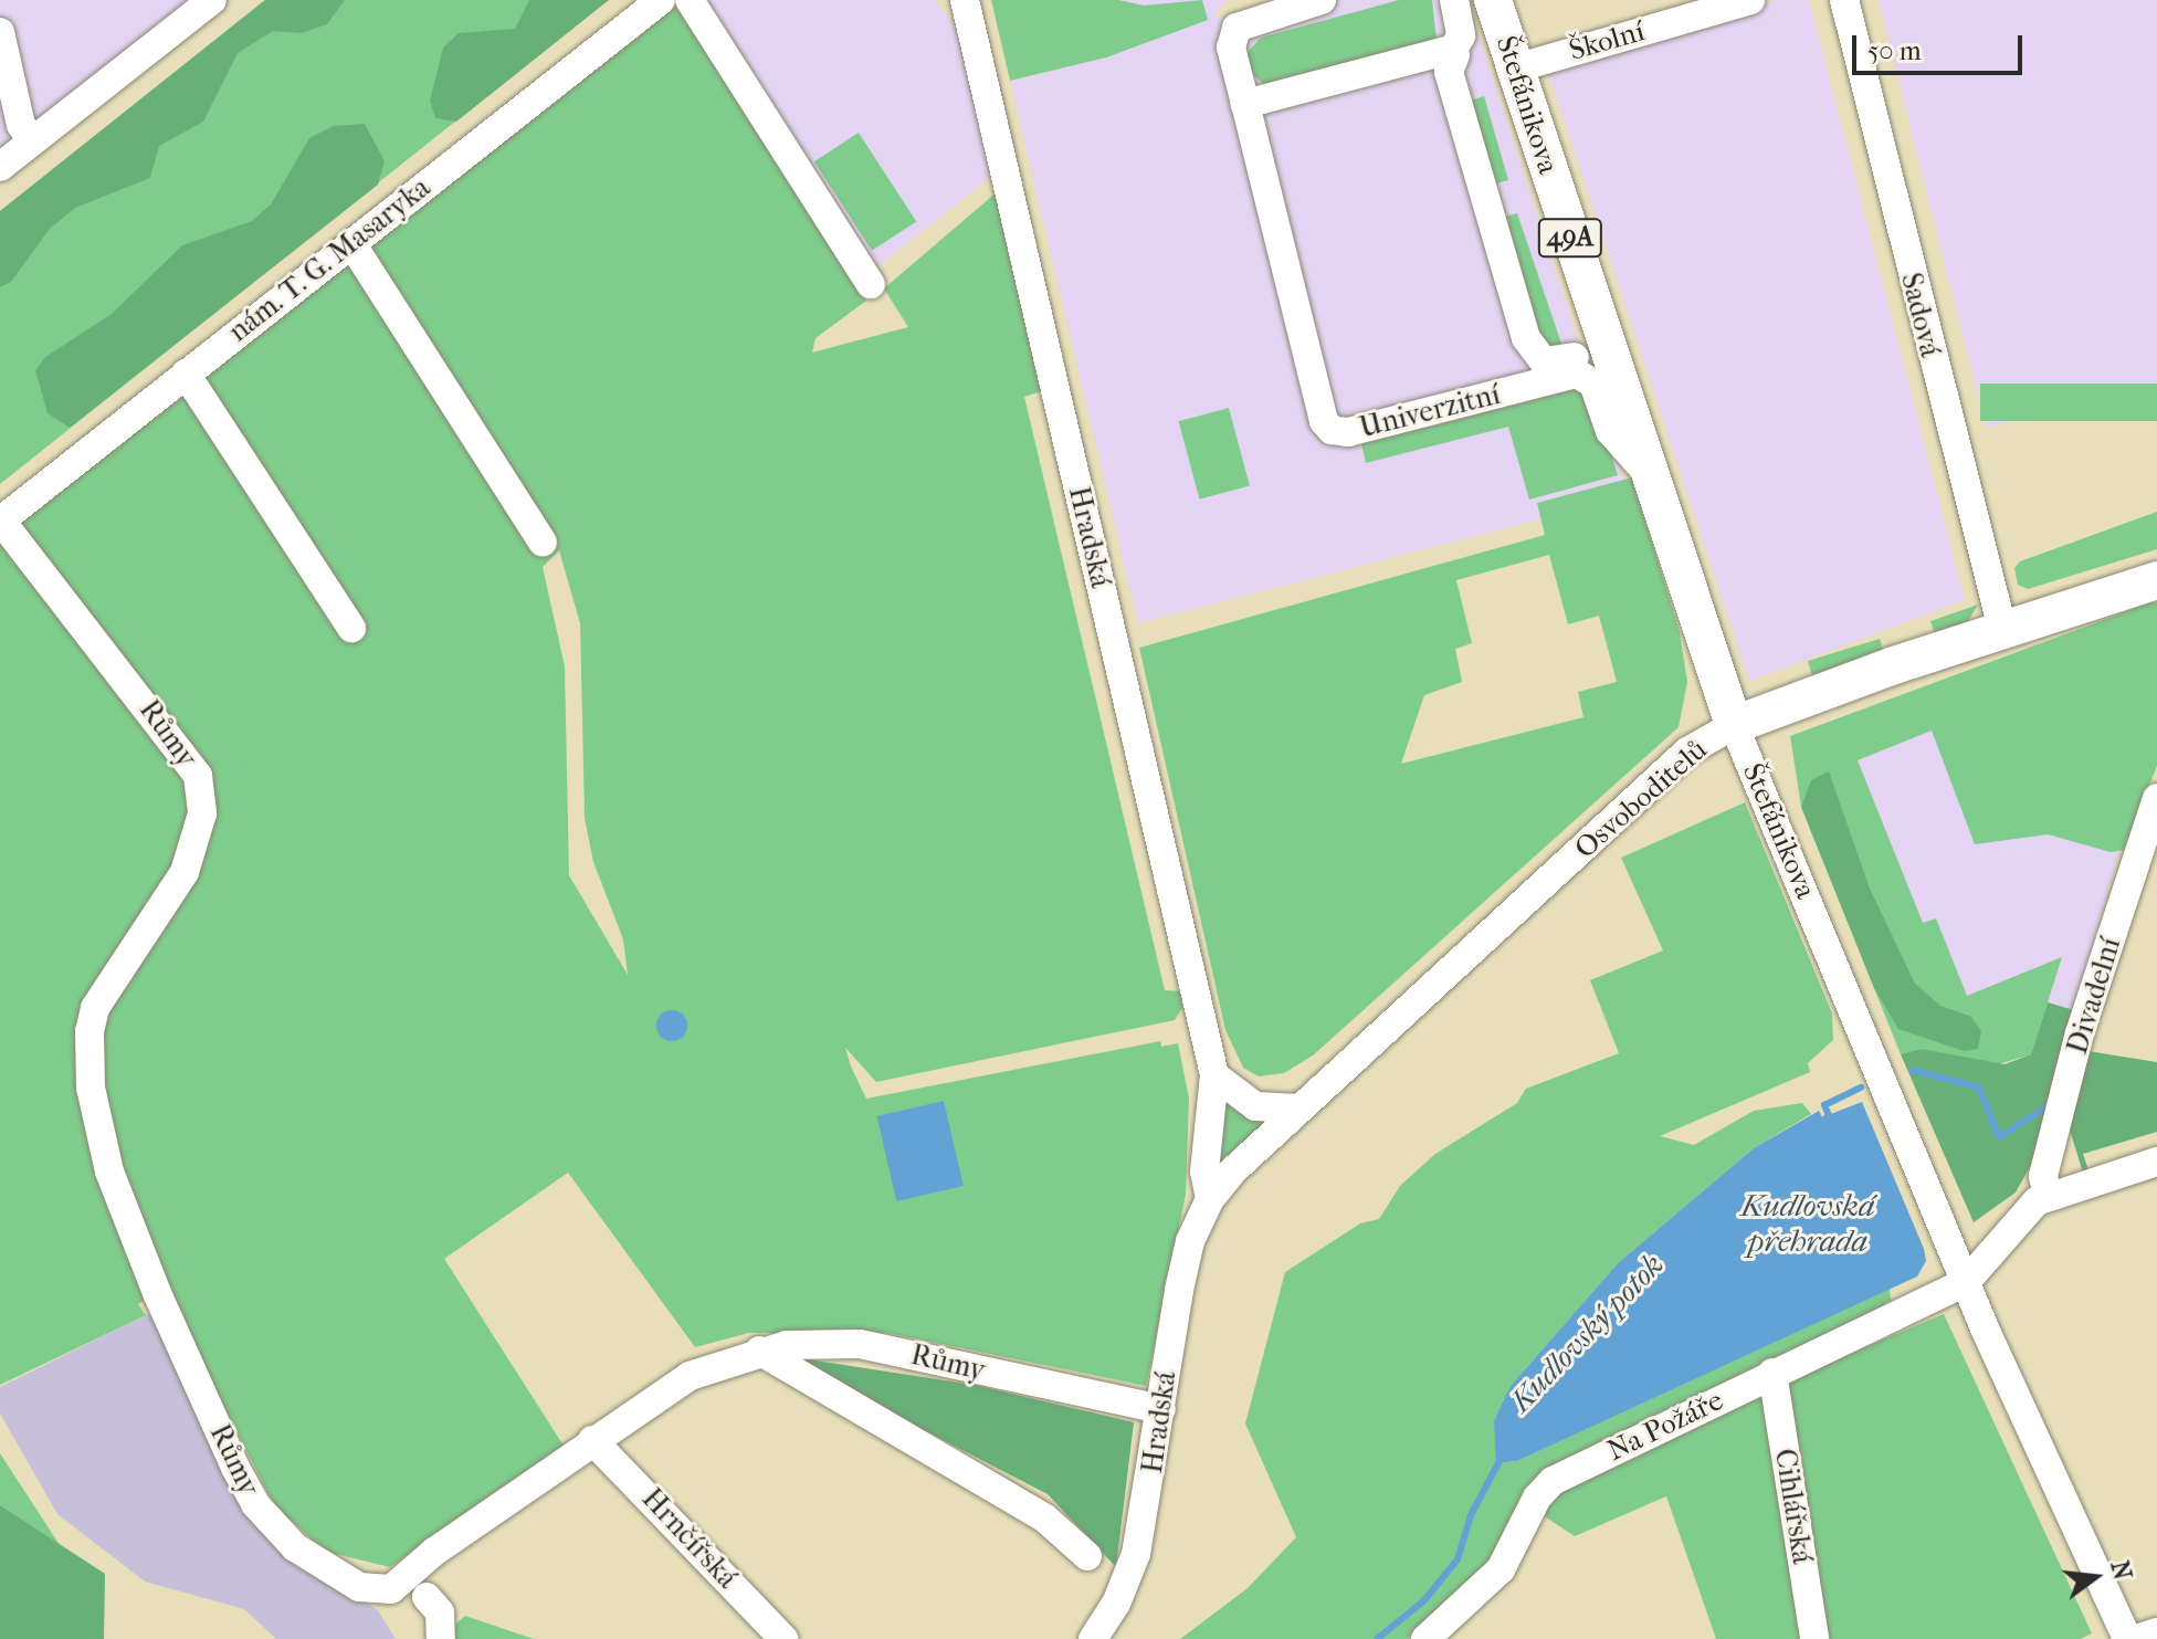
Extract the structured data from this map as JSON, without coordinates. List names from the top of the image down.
{
  "streets": {
    "main road": ["Štefánikova", "49A", "Osvoboditelů"],
    "street": [
      "Školní",
      "nám. T. G. Masaryka",
      "Sadová",
      "Univerzitní",
      "Hradská",
      "Růmy",
      "Divadelní",
      "Na Požáře",
      "Cihlářská",
      "Hrnčířská"
    ]
  },
  "crossings": [
    ["Školní", "Štefánikova"],
    ["Štefánikova", "Univerzitní"],
    ["Štefánikova", "Osvoboditelů"],
    ["Štefánikova", "Na Požáře"],
    ["nám. T. G. Masaryka", "Růmy"],
    ["Sadová", "Osvoboditelů"],
    ["Hradská", "Růmy"],
    ["Hradská", "Osvoboditelů"],
    ["Růmy", "Hrnčířská"],
    ["Na Požáře", "Cihlářská"]
  ],
  "water": ["Kudlovská přehrada", "Kudlovský potok"],
  "scale_bar": "50 m",
  "north": "right"
}
